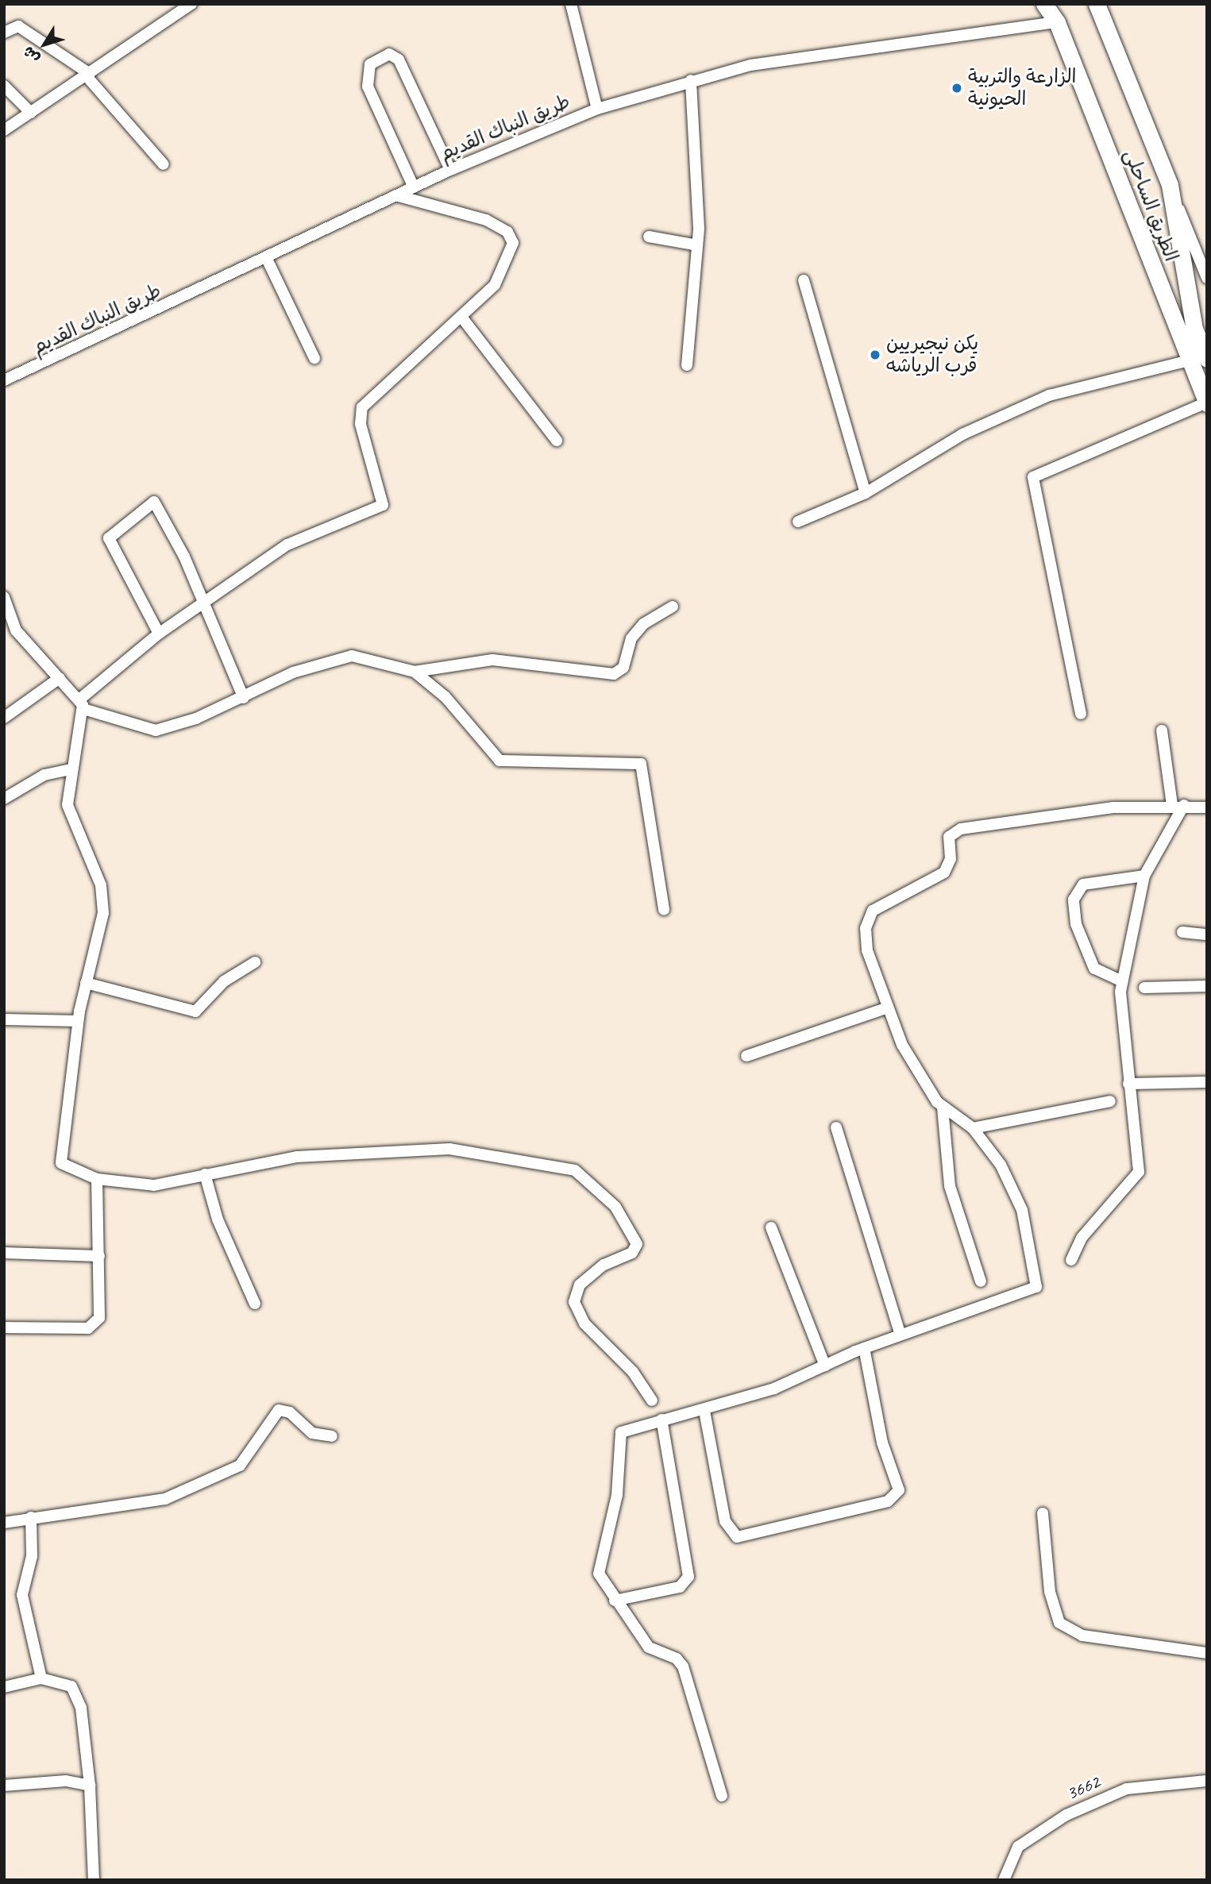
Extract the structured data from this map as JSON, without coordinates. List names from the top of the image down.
{
  "streets": {
    "highway": ["الطريق الساحلى"],
    "street": ["طريق النباك القديم", "3662"]
  },
  "crossings": [
    ["طريق النباك القديم", "الطريق الساحلى"]
  ],
  "places": ["الزارعة والتربية الحيونية", "يكن نيجيريين قرب الرياشه"],
  "north": "bottom left"
}
